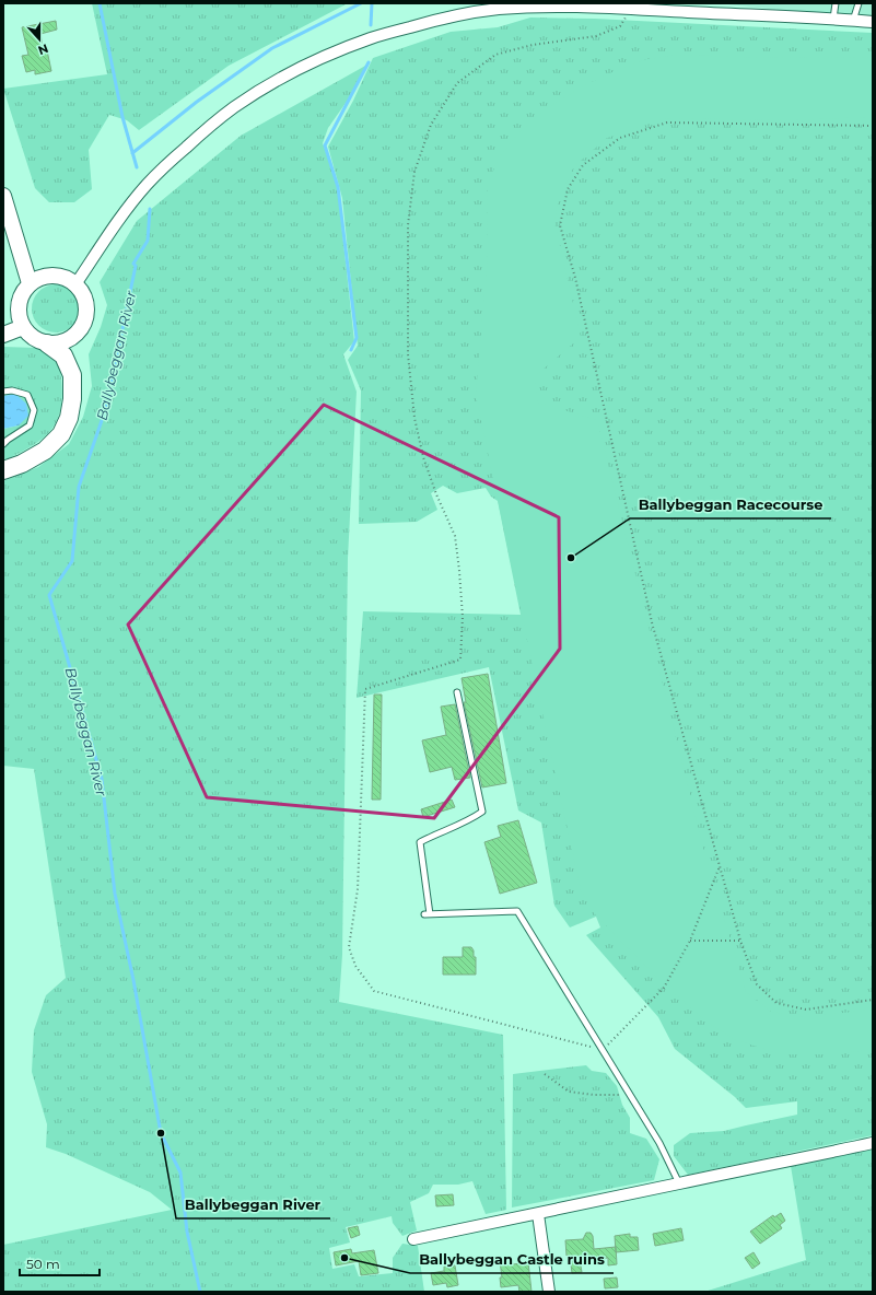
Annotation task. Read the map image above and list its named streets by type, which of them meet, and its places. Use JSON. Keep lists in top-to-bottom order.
{
  "water": ["Ballybeggan River"],
  "places": ["Ballybeggan Racecourse", "Ballybeggan River", "Ballybeggan Castle ruins"],
  "scale_bar": "50 m",
  "north": "bottom"
}
